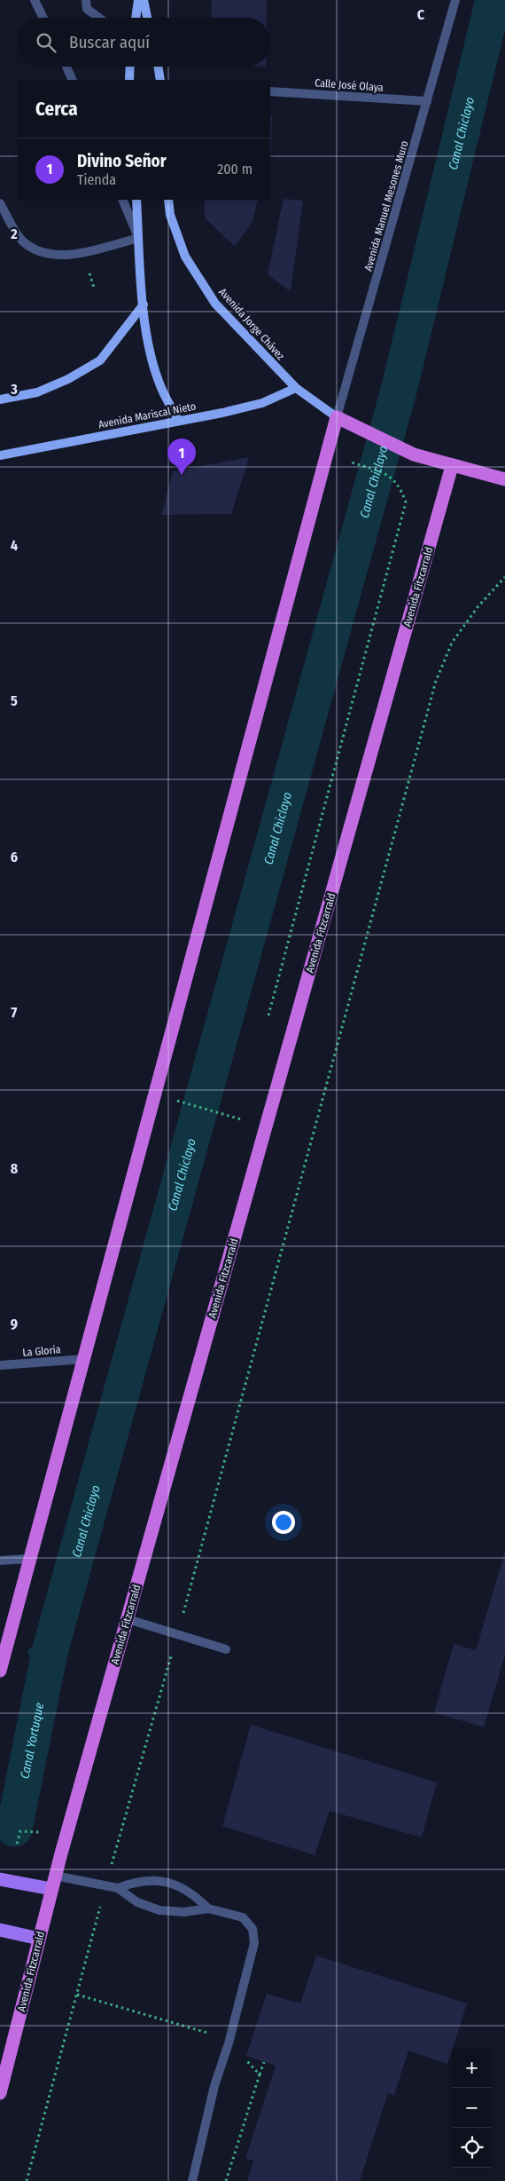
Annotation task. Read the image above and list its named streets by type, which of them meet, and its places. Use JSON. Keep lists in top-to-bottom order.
{
  "streets": {
    "highway": ["Avenida Fitzcarrald"],
    "main road": ["Avenida Jorge Chávez", "Avenida Mariscal Nieto"],
    "street": ["Calle José Olaya", "Avenida Manuel Mesones Muro", "La Gloria"]
  },
  "crossings": [
    ["Calle José Olaya", "Avenida Manuel Mesones Muro"],
    ["Avenida Manuel Mesones Muro", "Avenida Jorge Chávez"],
    ["Avenida Jorge Chávez", "Avenida Mariscal Nieto"]
  ],
  "water": ["Canal Chiclayo", "Canal Yortuque"],
  "page": {
    "search": "Buscar aquí",
    "heading": "Cerca",
    "list": [
      {
        "mark": "1",
        "name": "Divino Señor",
        "note": "Tienda",
        "value": "200 m"
      }
    ],
    "pins": "1",
    "map_buttons": ["+", "−"]
  },
  "grid": {
    "columns": ["C"],
    "rows": [
      "2",
      "3",
      "4",
      "5",
      "6",
      "7",
      "8",
      "9"
    ]
  }
}
